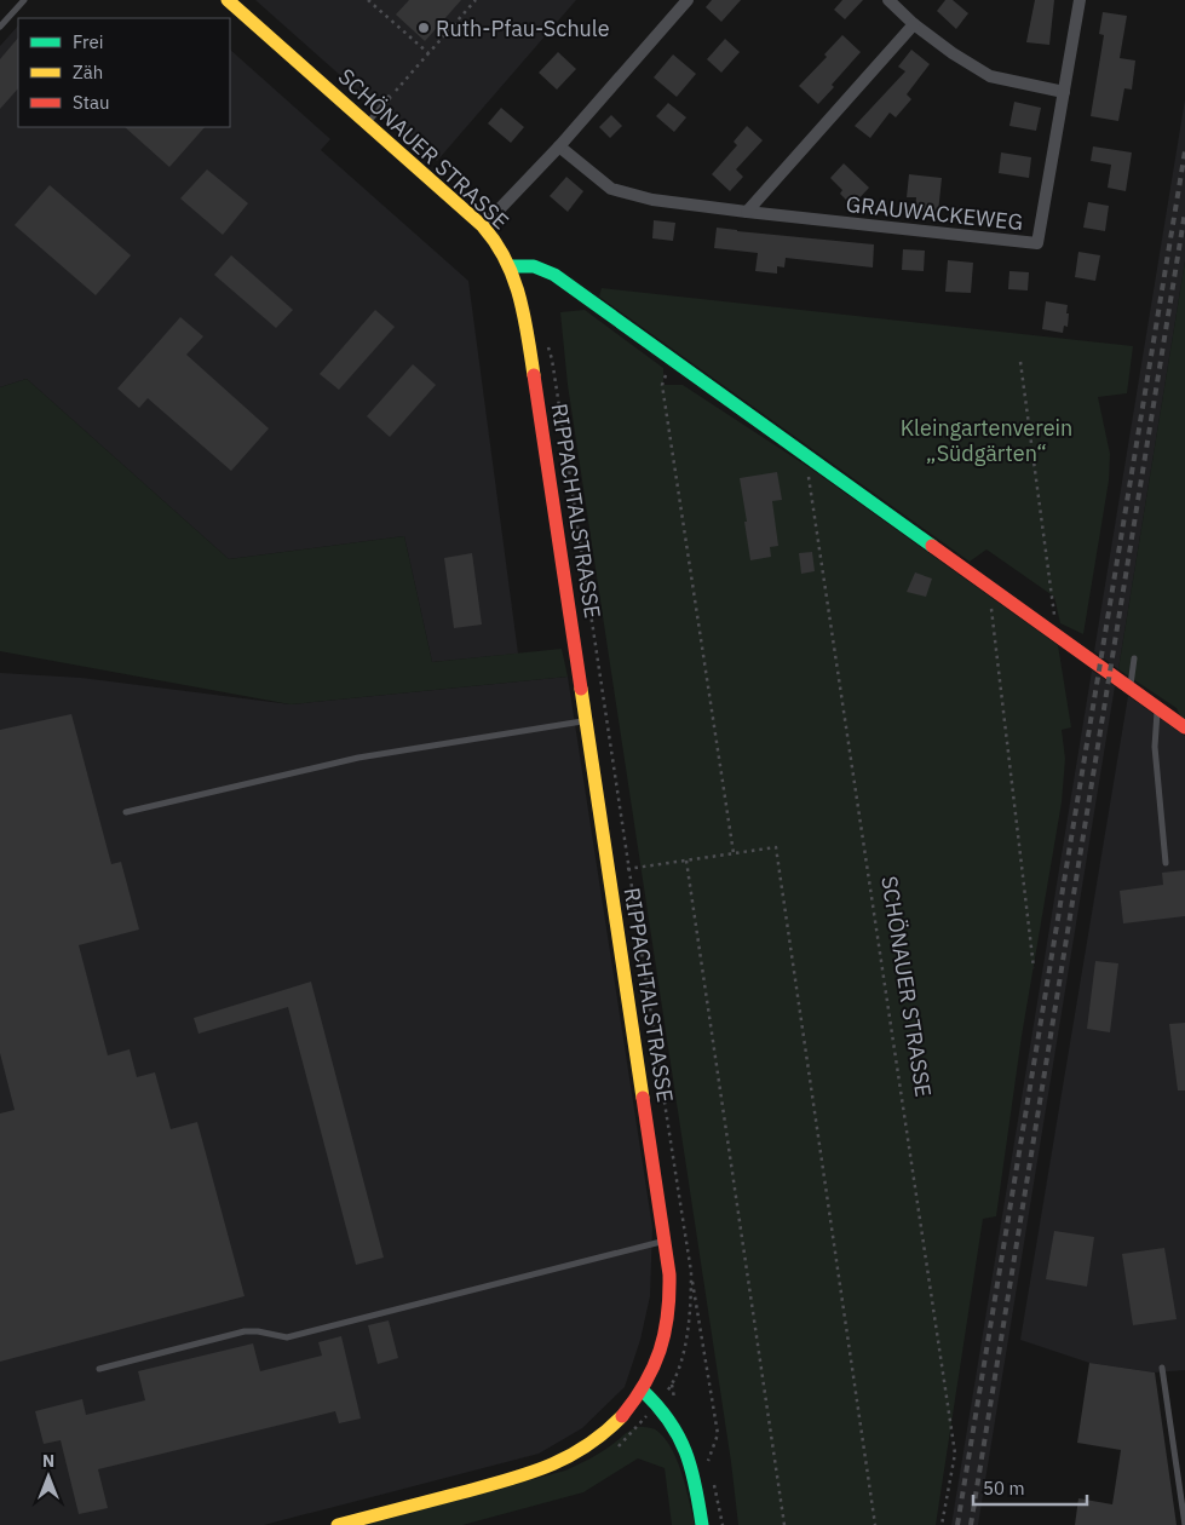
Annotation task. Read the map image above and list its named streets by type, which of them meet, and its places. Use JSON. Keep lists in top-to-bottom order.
{
  "streets": {
    "main road": ["SCHÖNAUER STRASSE", "RIPPACHTALSTRASSE"],
    "street": ["GRAUWACKEWEG"]
  },
  "crossings": [
    ["SCHÖNAUER STRASSE", "RIPPACHTALSTRASSE"]
  ],
  "parks": ["Kleingartenverein „Südgärten“"],
  "places": ["Ruth-Pfau-Schule"],
  "legend": ["Frei", "Zäh", "Stau"],
  "scale_bar": "50 m",
  "north": "top"
}
